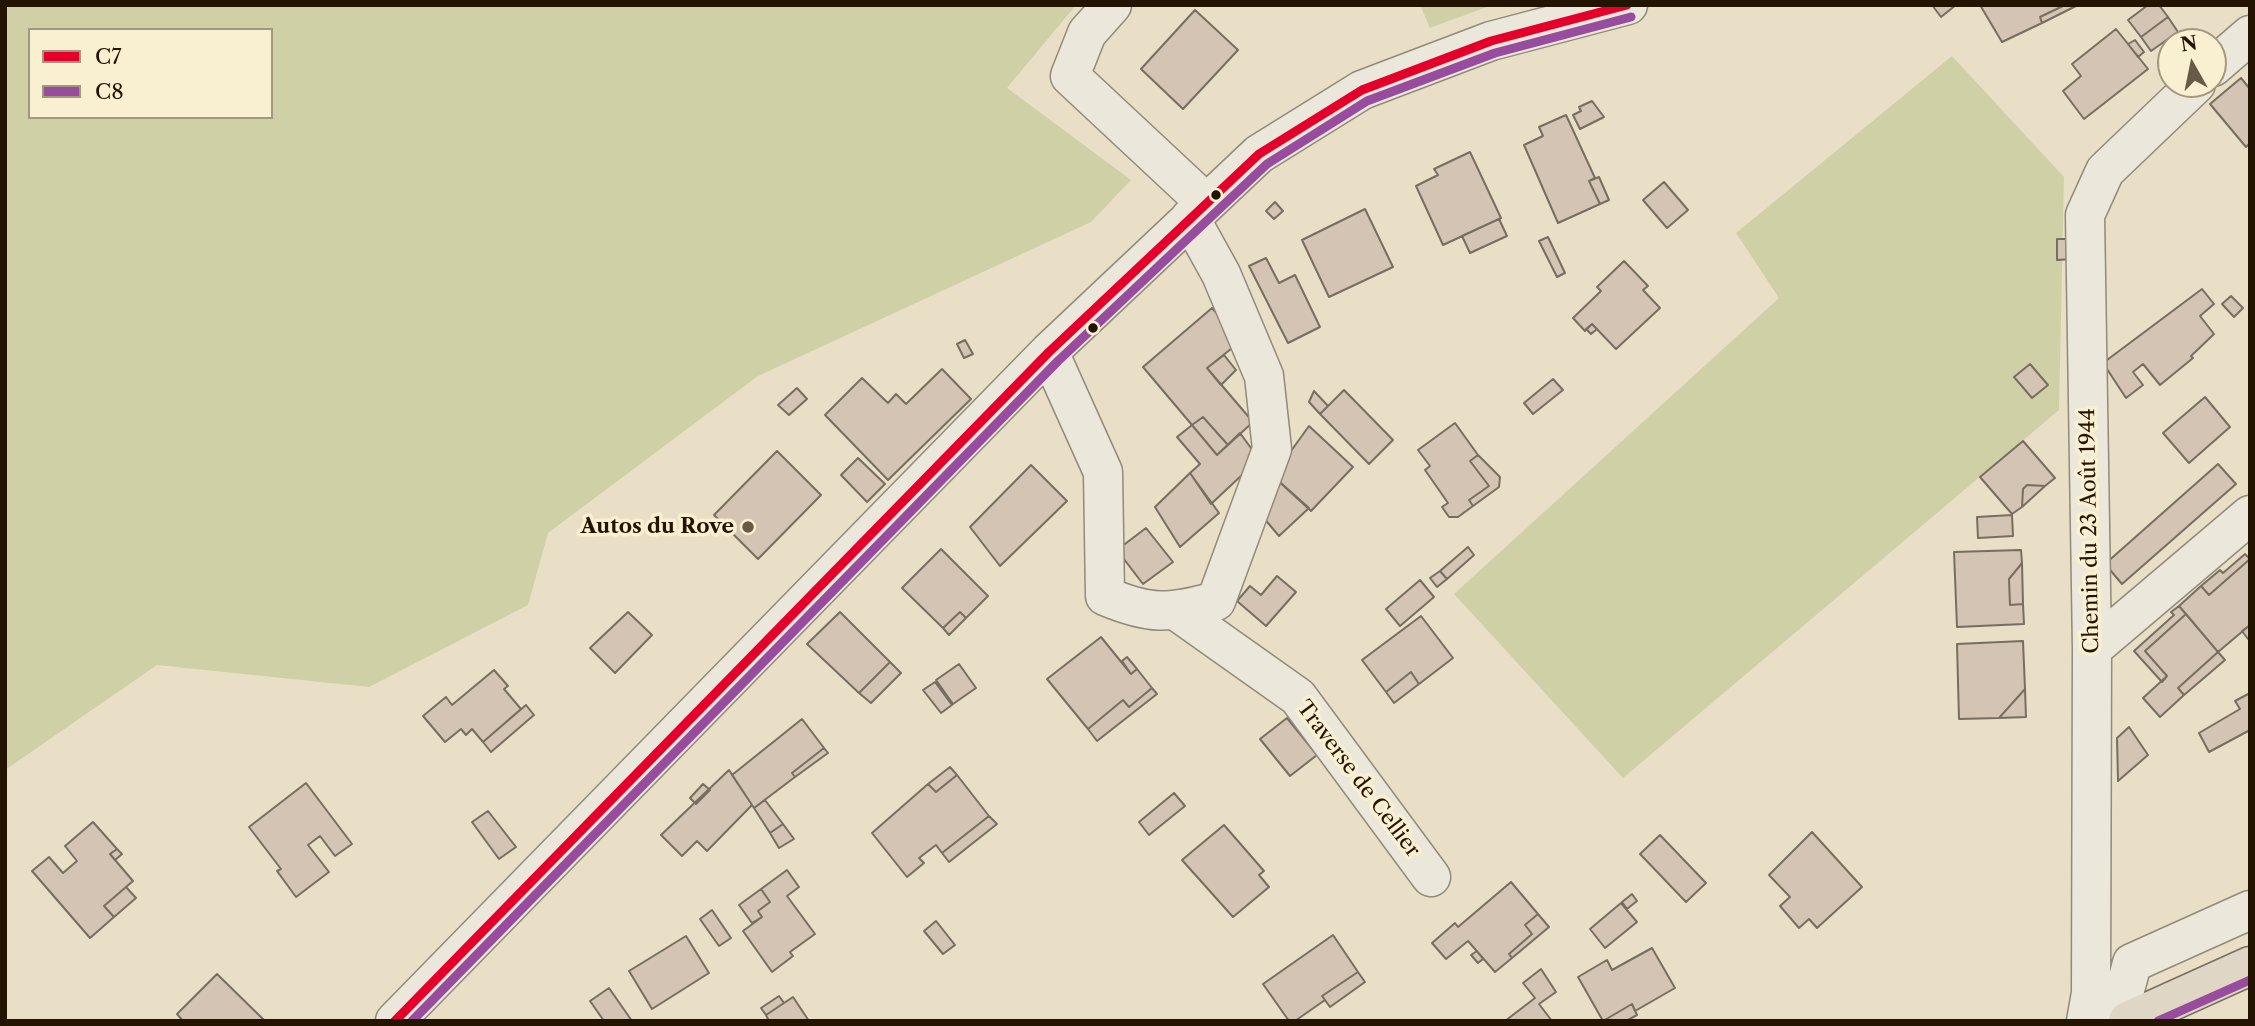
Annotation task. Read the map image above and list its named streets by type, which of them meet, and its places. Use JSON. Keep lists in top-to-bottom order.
{
  "streets": {
    "street": ["Chemin du 23 Août 1944", "Traverse de Cellier"]
  },
  "places": ["Autos du Rove"],
  "lines": ["transit line C7", "transit line C8"],
  "legend": ["C7", "C8"],
  "north": "top"
}
